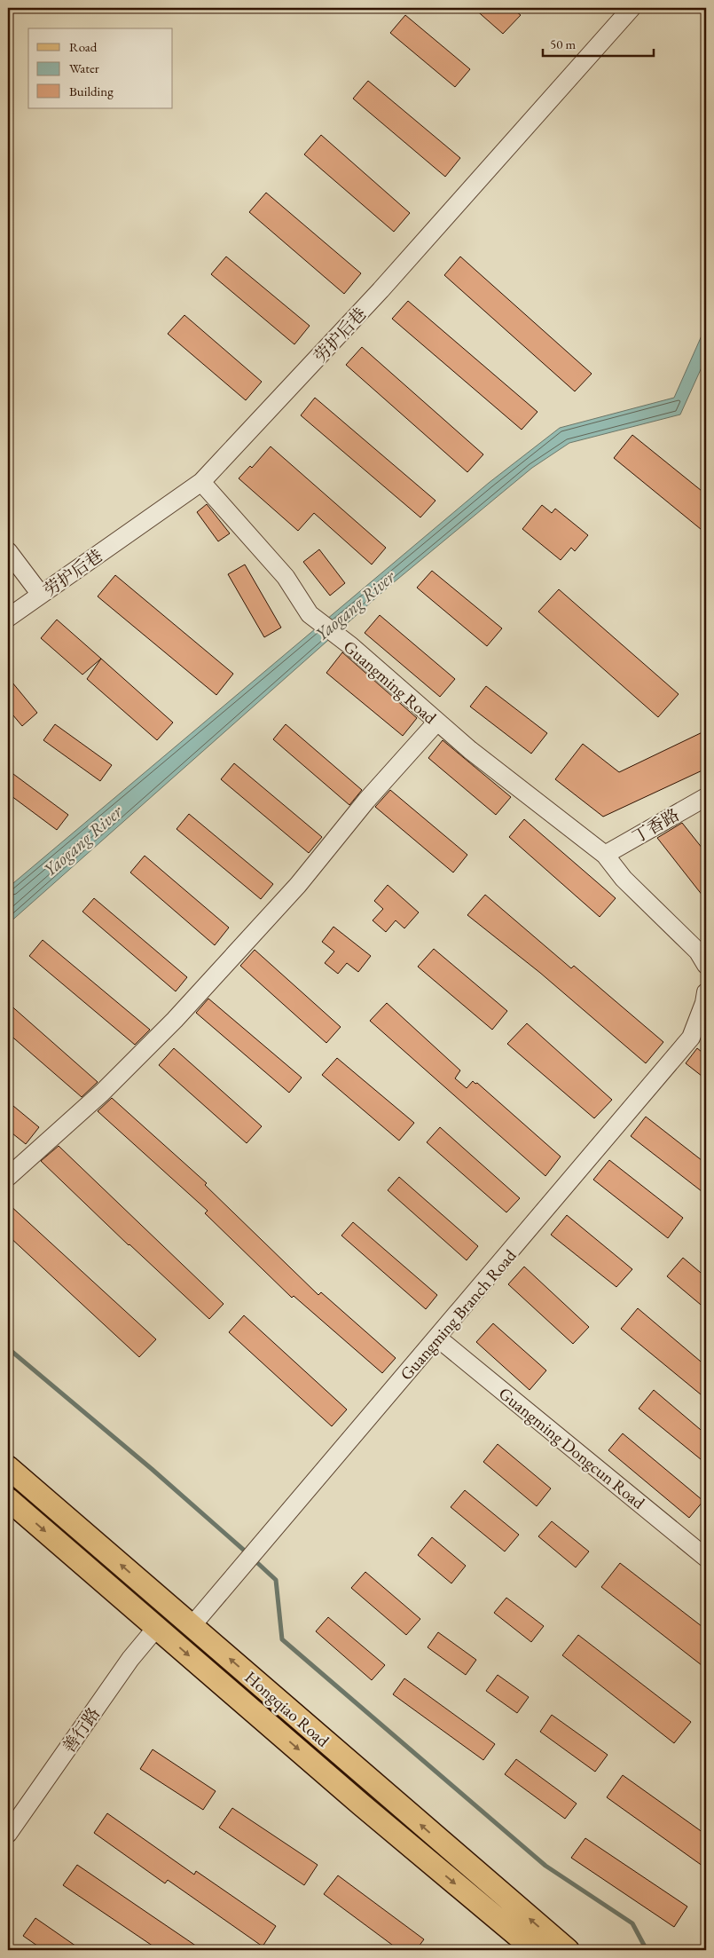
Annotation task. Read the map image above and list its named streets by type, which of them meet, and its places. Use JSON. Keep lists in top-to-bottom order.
{
  "streets": {
    "main road": ["Hongqiao Road"],
    "street": [
      "劳护后巷",
      "Guangming Road",
      "丁香路",
      "Guangming Branch Road",
      "Guangming Dongcun Road",
      "善行路"
    ]
  },
  "crossings": [
    ["劳护后巷", "Guangming Road"],
    ["Guangming Road", "丁香路"],
    ["Guangming Branch Road", "Guangming Dongcun Road"],
    ["Guangming Branch Road", "Hongqiao Road"],
    ["Hongqiao Road", "善行路"]
  ],
  "water": ["Yaogang River"],
  "legend": ["Road", "Water", "Building"],
  "scale_bar": "50 m"
}
